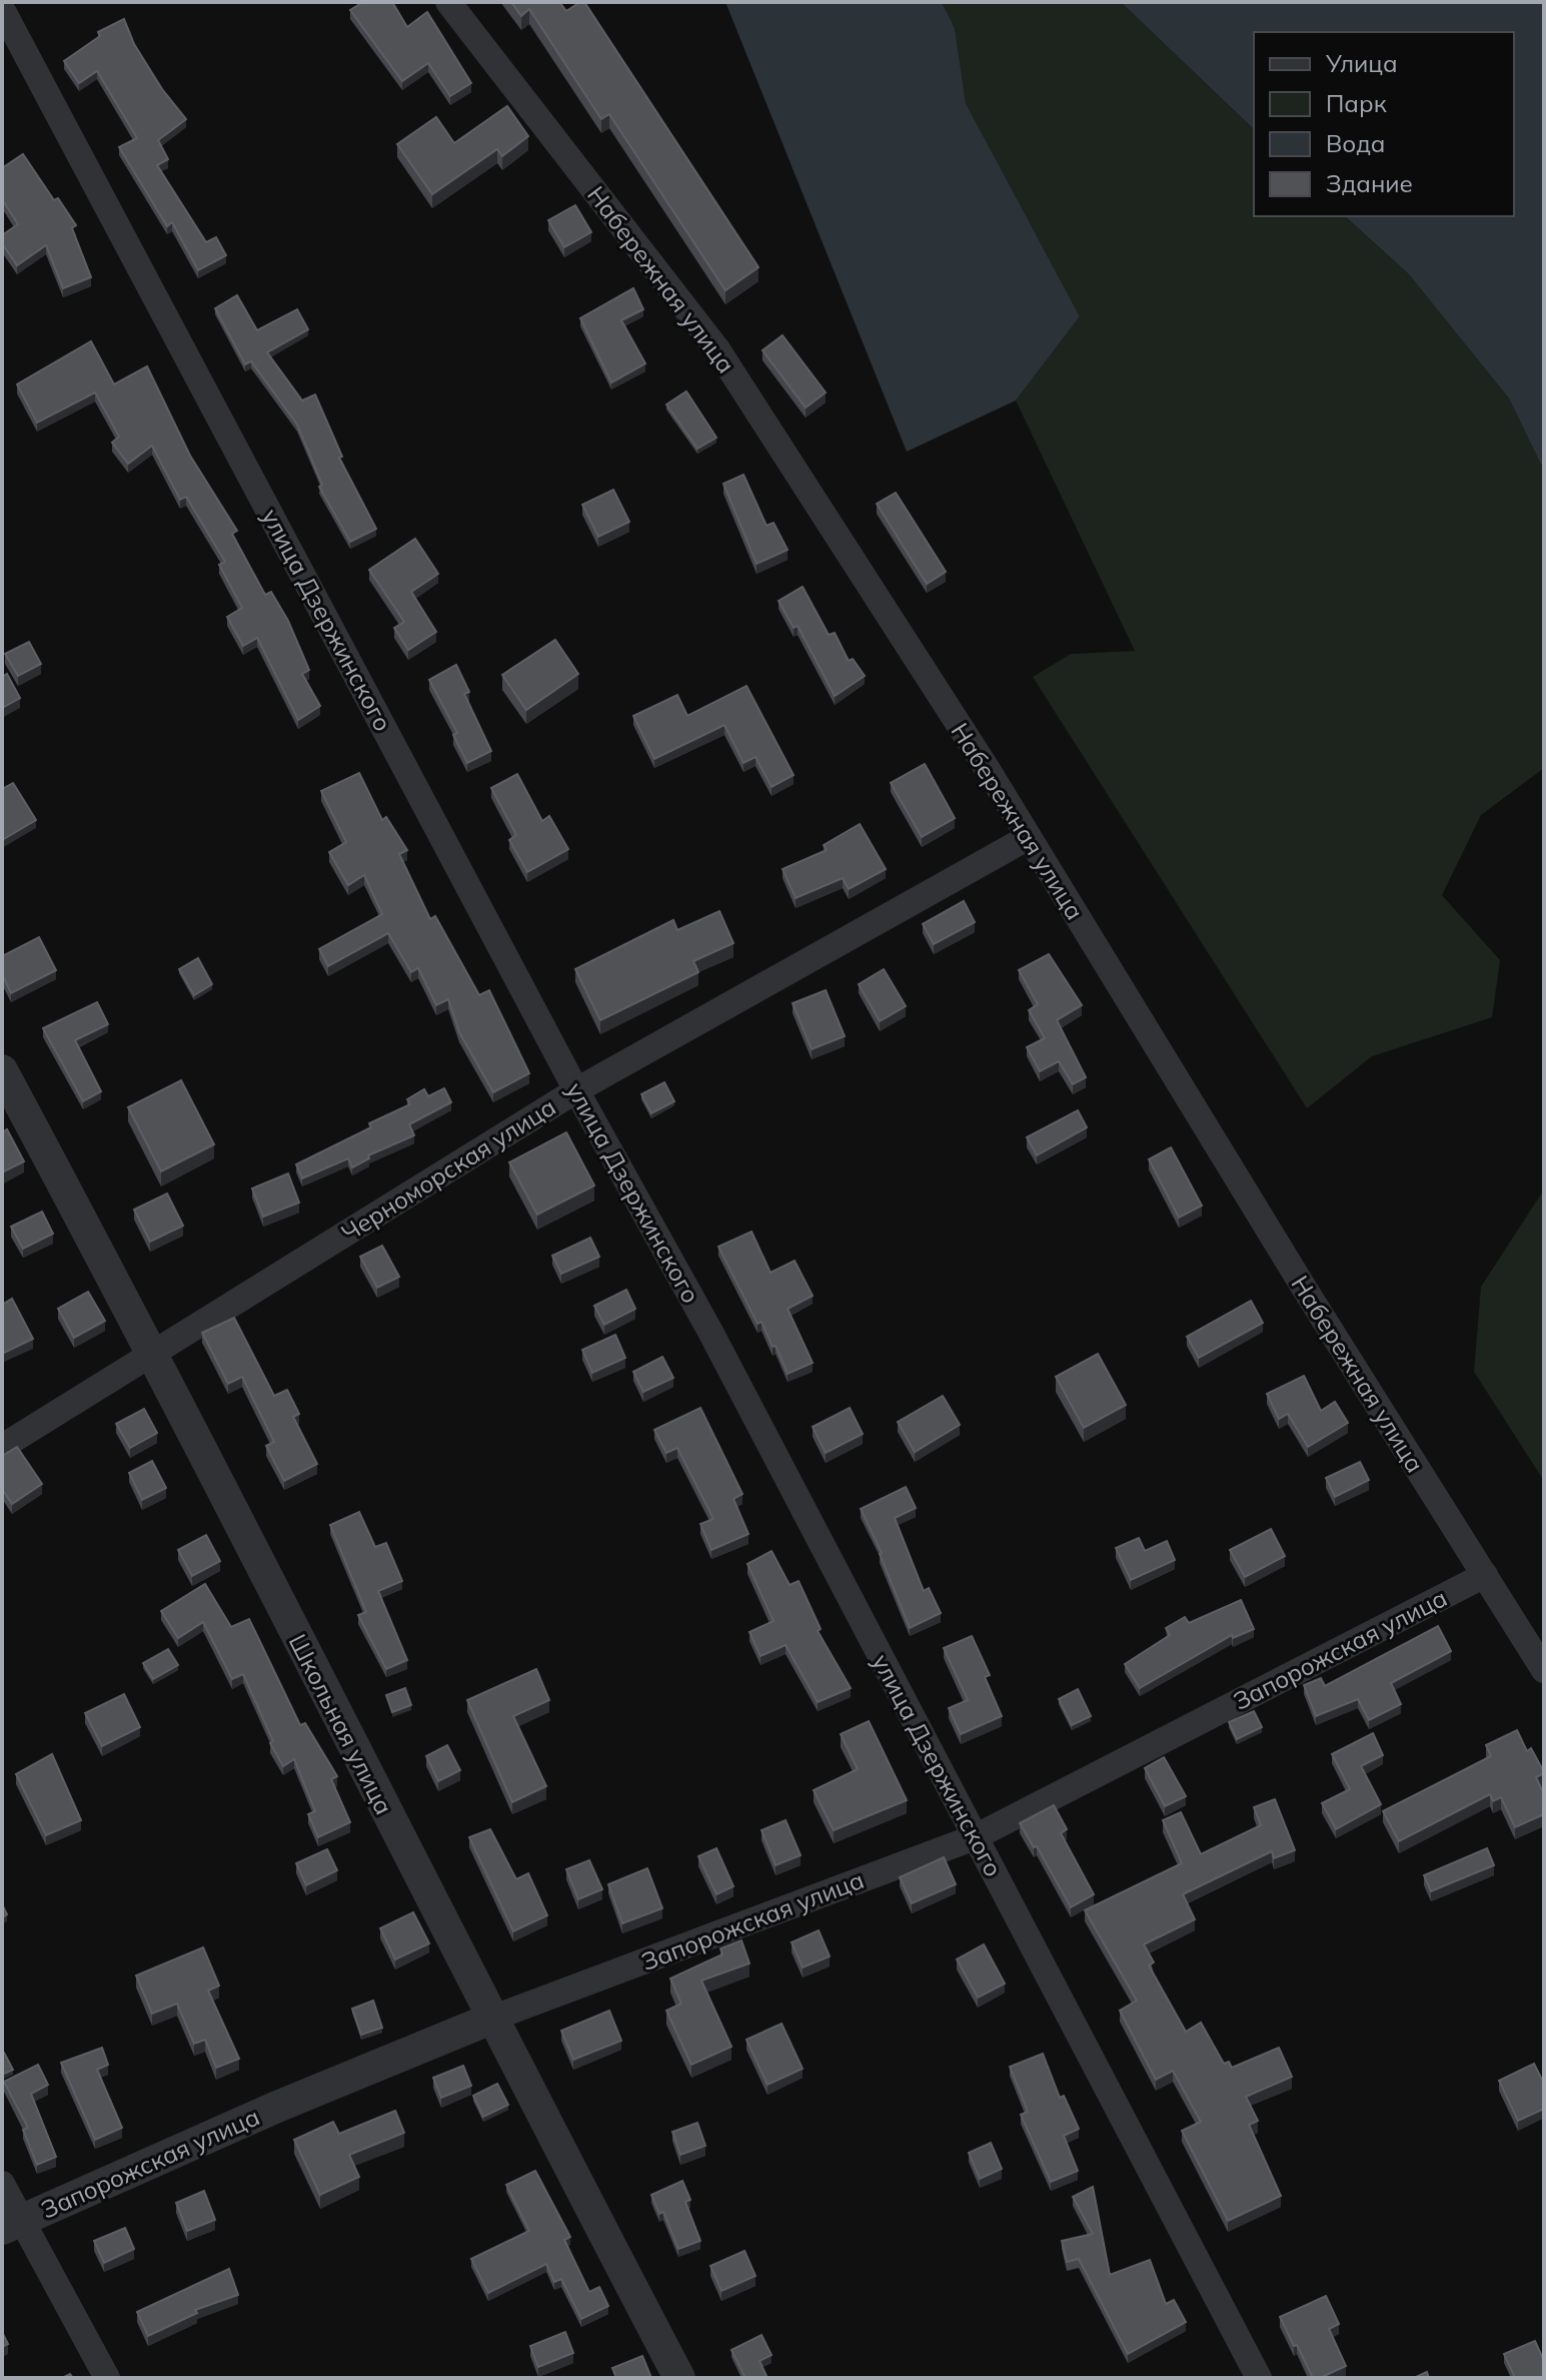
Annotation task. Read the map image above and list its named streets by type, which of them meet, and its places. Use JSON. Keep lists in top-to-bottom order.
{
  "streets": {
    "street": [
      "Набережная улица",
      "улица Дзержинского",
      "Черноморская улица",
      "Запорожская улица",
      "Школьная улица"
    ]
  },
  "crossings": [
    ["Набережная улица", "Черноморская улица"],
    ["Набережная улица", "Запорожская улица"],
    ["улица Дзержинского", "Черноморская улица"],
    ["улица Дзержинского", "Запорожская улица"],
    ["Черноморская улица", "Школьная улица"],
    ["Запорожская улица", "Школьная улица"]
  ],
  "legend": [
    "Улица",
    "Парк",
    "Вода",
    "Здание"
  ]
}
